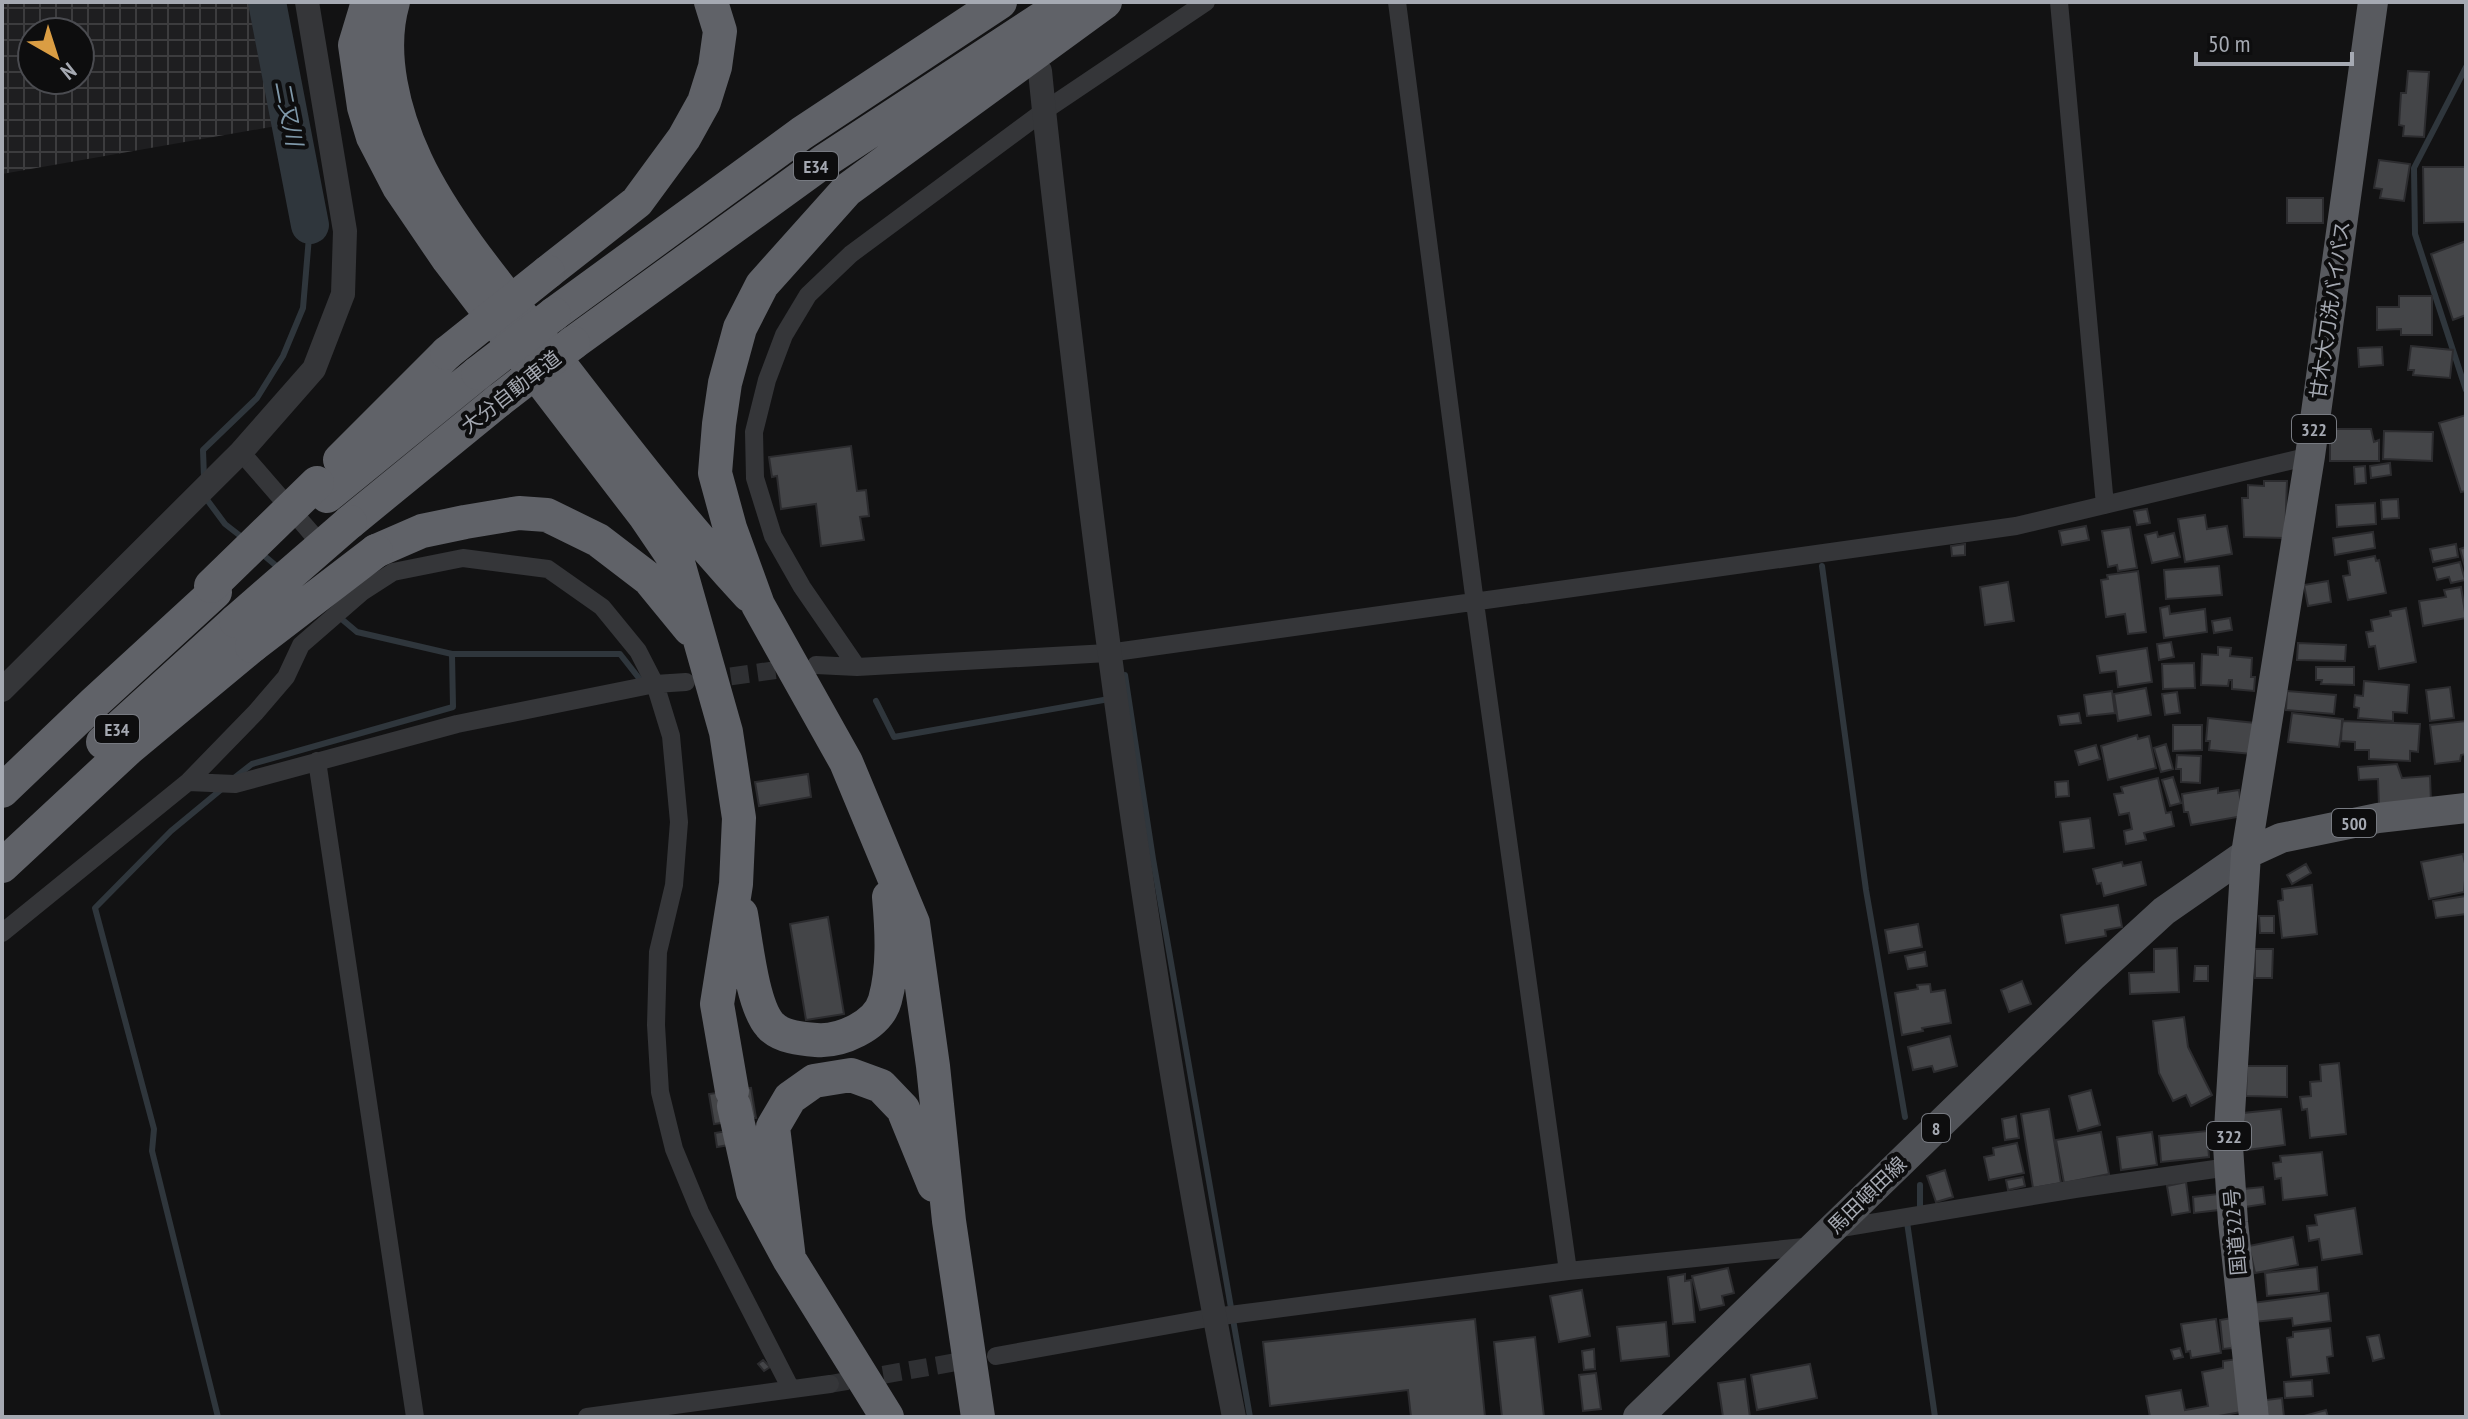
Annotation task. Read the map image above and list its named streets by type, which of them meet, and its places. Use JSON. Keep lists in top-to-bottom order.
{
  "streets": {
    "highway": [
      "E34",
      "甘木大刀洗バイパス",
      "大分自動車道",
      "322",
      "500",
      "国道322号"
    ],
    "main road": ["8", "馬田頓田線"]
  },
  "crossings": [
    ["甘木大刀洗バイパス", "500"],
    ["甘木大刀洗バイパス", "馬田頓田線"],
    ["甘木大刀洗バイパス", "国道322号"],
    ["500", "馬田頓田線"],
    ["500", "国道322号"],
    ["馬田頓田線", "国道322号"]
  ],
  "water": ["二又川"],
  "scale_bar": "50 m",
  "north": "bottom right"
}
